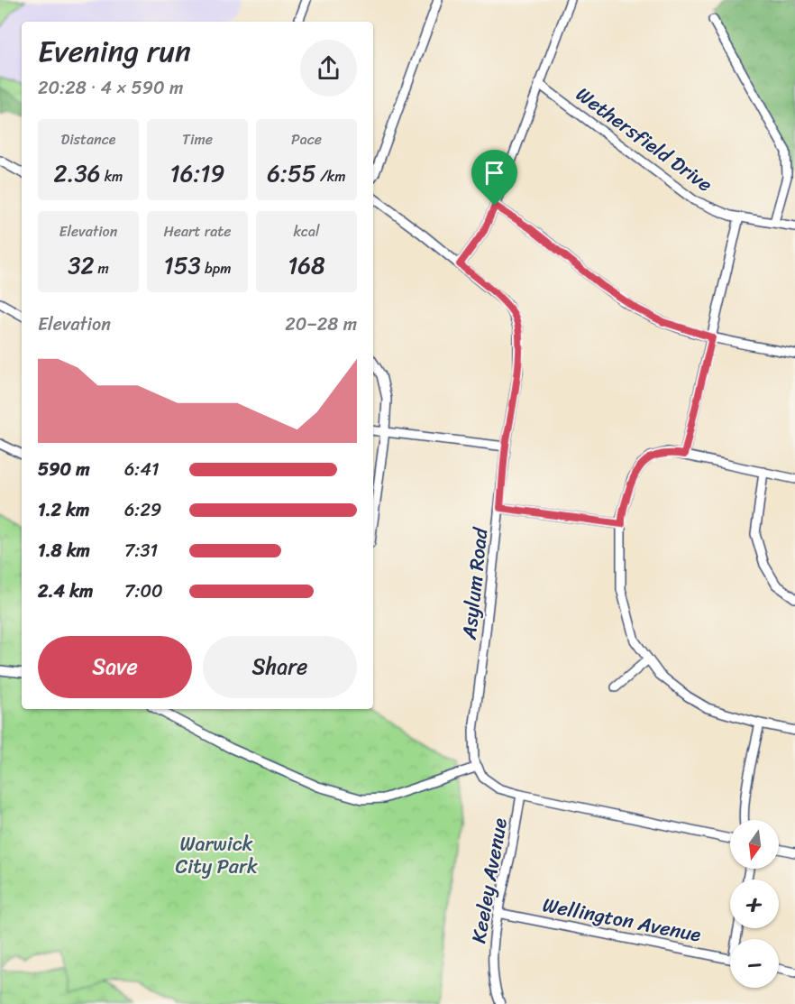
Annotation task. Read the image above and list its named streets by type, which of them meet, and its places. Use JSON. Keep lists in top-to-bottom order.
{
  "streets": {
    "street": [
      "Wethersfield Drive",
      "Asylum Road",
      "Keeley Avenue",
      "Wellington Avenue"
    ]
  },
  "crossings": [
    ["Keeley Avenue", "Wellington Avenue"]
  ],
  "parks": ["Warwick City Park"],
  "north": "bottom",
  "page": {
    "heading": ["Evening run", "20:28 · 4 × 590 m"],
    "stats": [
      ["Distance", "2.36 km"],
      ["Time", "16:19"],
      ["Pace", "6:55 /km"],
      ["Elevation", "32 m"],
      ["Heart rate", "153 bpm"],
      ["kcal", "168"]
    ],
    "chart": ["Elevation", "20–28 m"],
    "list": [
      {
        "name": "590 m",
        "note": "6:41"
      },
      {
        "name": "1.2 km",
        "note": "6:29"
      },
      {
        "name": "1.8 km",
        "note": "7:31"
      },
      {
        "name": "2.4 km",
        "note": "7:00"
      }
    ],
    "buttons": ["Save", "Share"],
    "map_buttons": ["+", "−"]
  }
}
